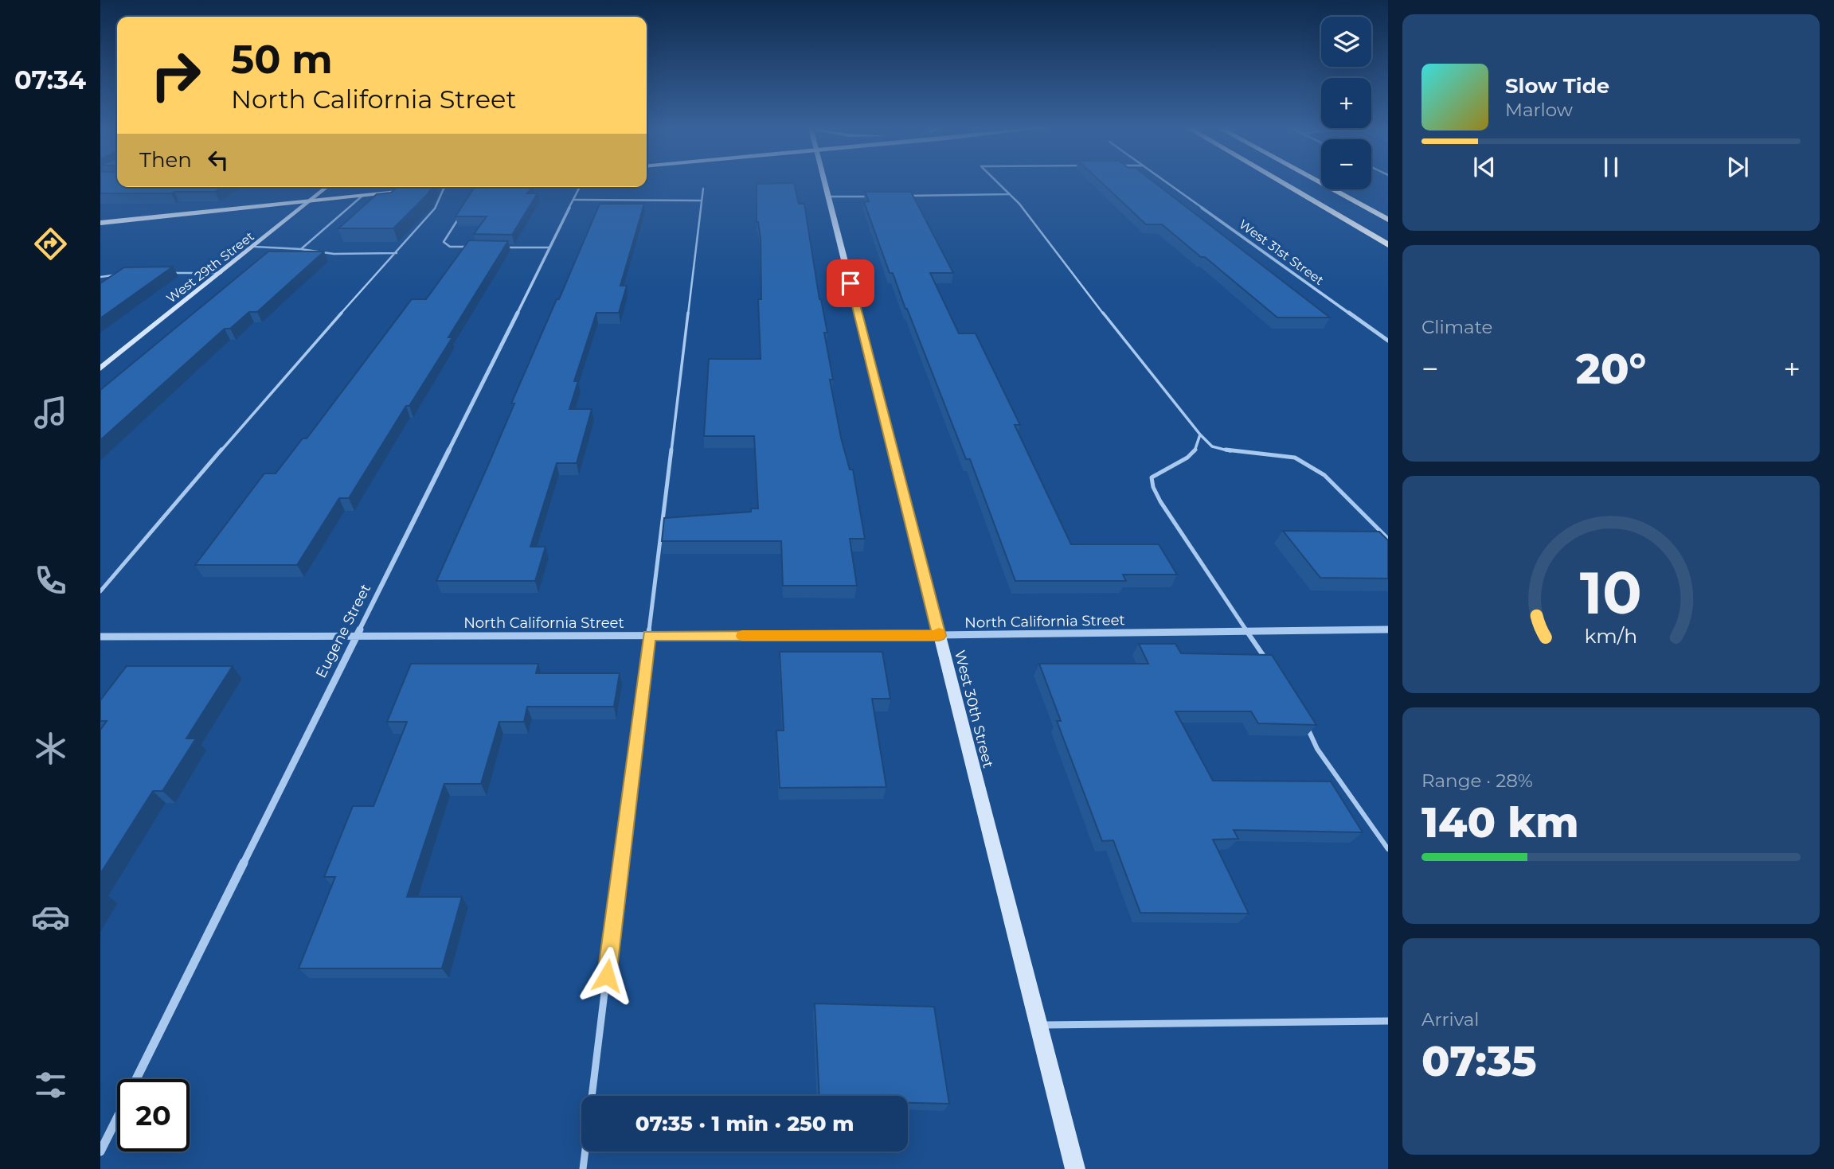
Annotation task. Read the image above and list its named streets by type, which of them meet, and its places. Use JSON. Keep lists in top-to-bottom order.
{
  "streets": {
    "main road": ["West 29th Street", "West 30th Street"],
    "street": ["West 31st Street", "North California Street", "Eugene Street"]
  },
  "crossings": [
    ["North California Street", "Eugene Street"],
    ["North California Street", "West 30th Street"]
  ],
  "page": {
    "tabs": "07:34",
    "map_buttons": ["+", "−"],
    "turn": ["50 m", "North California Street"],
    "song": ["Slow Tide", "Marlow"],
    "then": "Then",
    "tile": [
      "Climate",
      ["Range · 28%", "140 km"],
      ["Arrival", "07:35"]
    ],
    "heat": ["−", "20°", "+"],
    "limit": "20",
    "trip": "07:35 · 1 min · 250 m",
    "gauge": ["10", "km/h"]
  }
}
